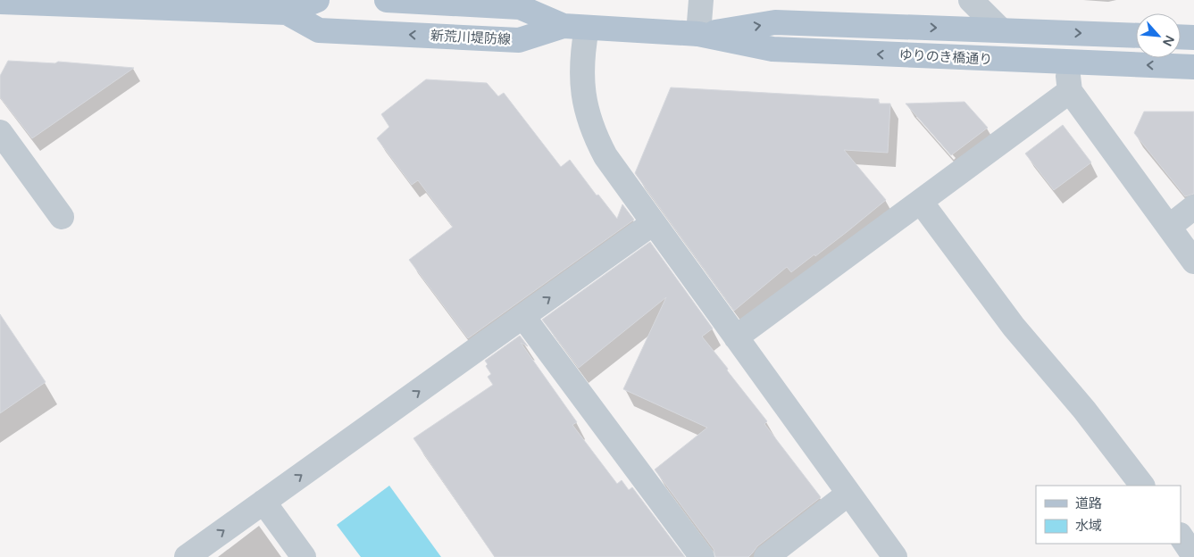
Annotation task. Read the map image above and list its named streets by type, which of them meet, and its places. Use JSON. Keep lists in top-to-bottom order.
{
  "streets": {
    "main road": ["新荒川堤防線", "ゆりのき橋通り"]
  },
  "crossings": [
    ["新荒川堤防線", "ゆりのき橋通り"]
  ],
  "legend": ["道路", "水域"],
  "north": "bottom right"
}
